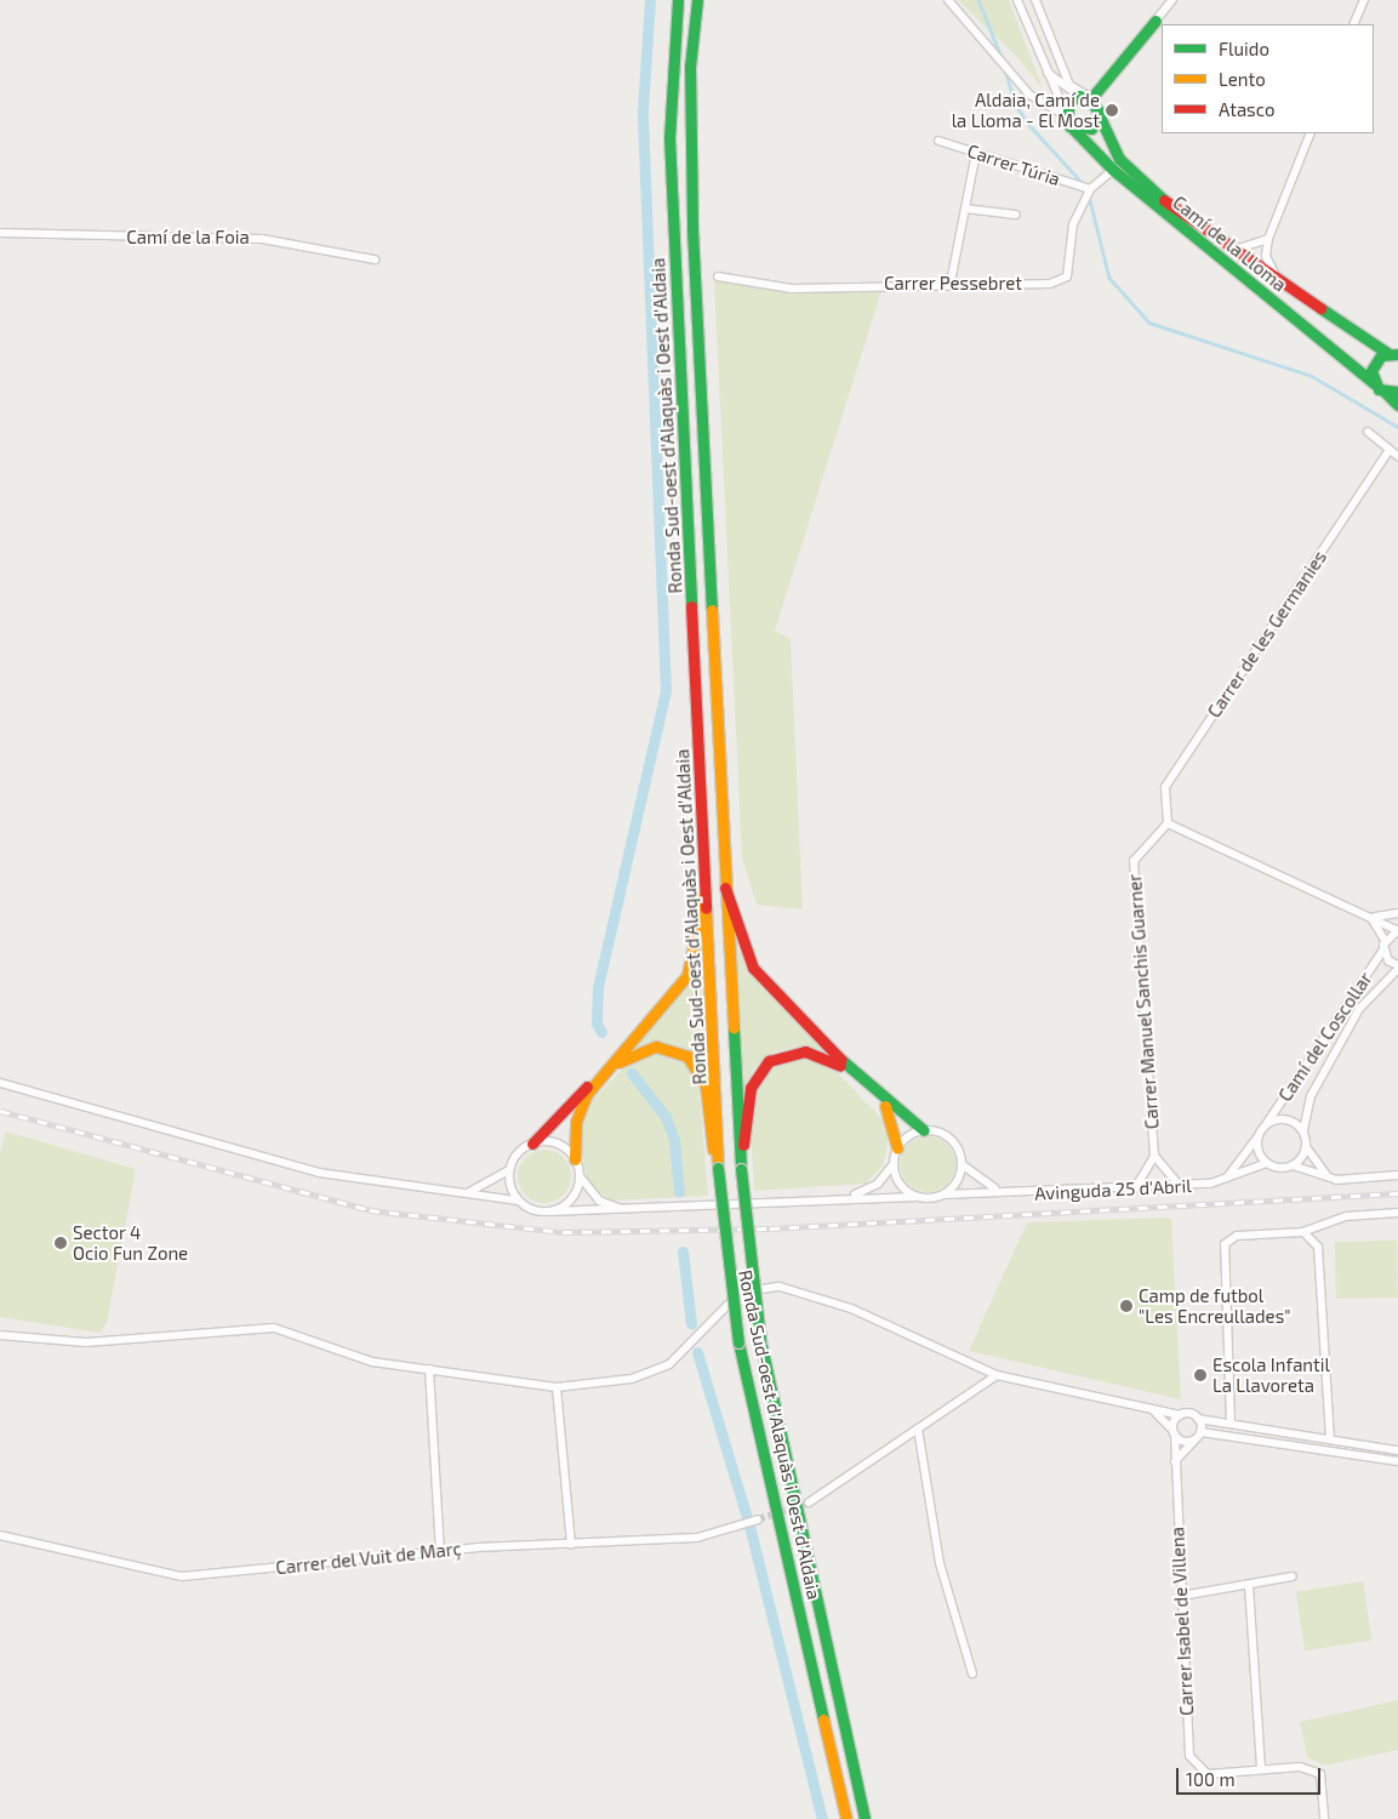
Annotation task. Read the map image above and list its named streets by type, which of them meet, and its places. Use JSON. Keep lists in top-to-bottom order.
{
  "streets": {
    "main road": ["Camí de la Lloma", "Ronda Sud-oest d'Alaquàs i Oest d'Aldaia"],
    "street": [
      "Carrer Túria",
      "Camí de la Foia",
      "Carrer Pessebret",
      "Carrer de les Germanies",
      "Carrer Manuel Sanchis Guarner",
      "Camí del Coscollar",
      "Avinguda 25 d'Abril",
      "Carrer del Vuit de Març",
      "Carrer Isabel de Villena"
    ]
  },
  "crossings": [
    ["Carrer Túria", "Carrer Pessebret"],
    ["Camí de la Lloma", "Carrer Pessebret"],
    ["Carrer de les Germanies", "Carrer Manuel Sanchis Guarner"],
    ["Carrer Manuel Sanchis Guarner", "Avinguda 25 d'Abril"],
    ["Camí del Coscollar", "Avinguda 25 d'Abril"]
  ],
  "places": [
    "Aldaia, Camí de la Lloma - El Most",
    "Sector 4 Ocio Fun Zone",
    "Camp de futbol \"Les Encreullades\"",
    "Escola Infantil La Llavoreta"
  ],
  "legend": ["Fluido", "Lento", "Atasco"],
  "scale_bar": "100 m"
}
